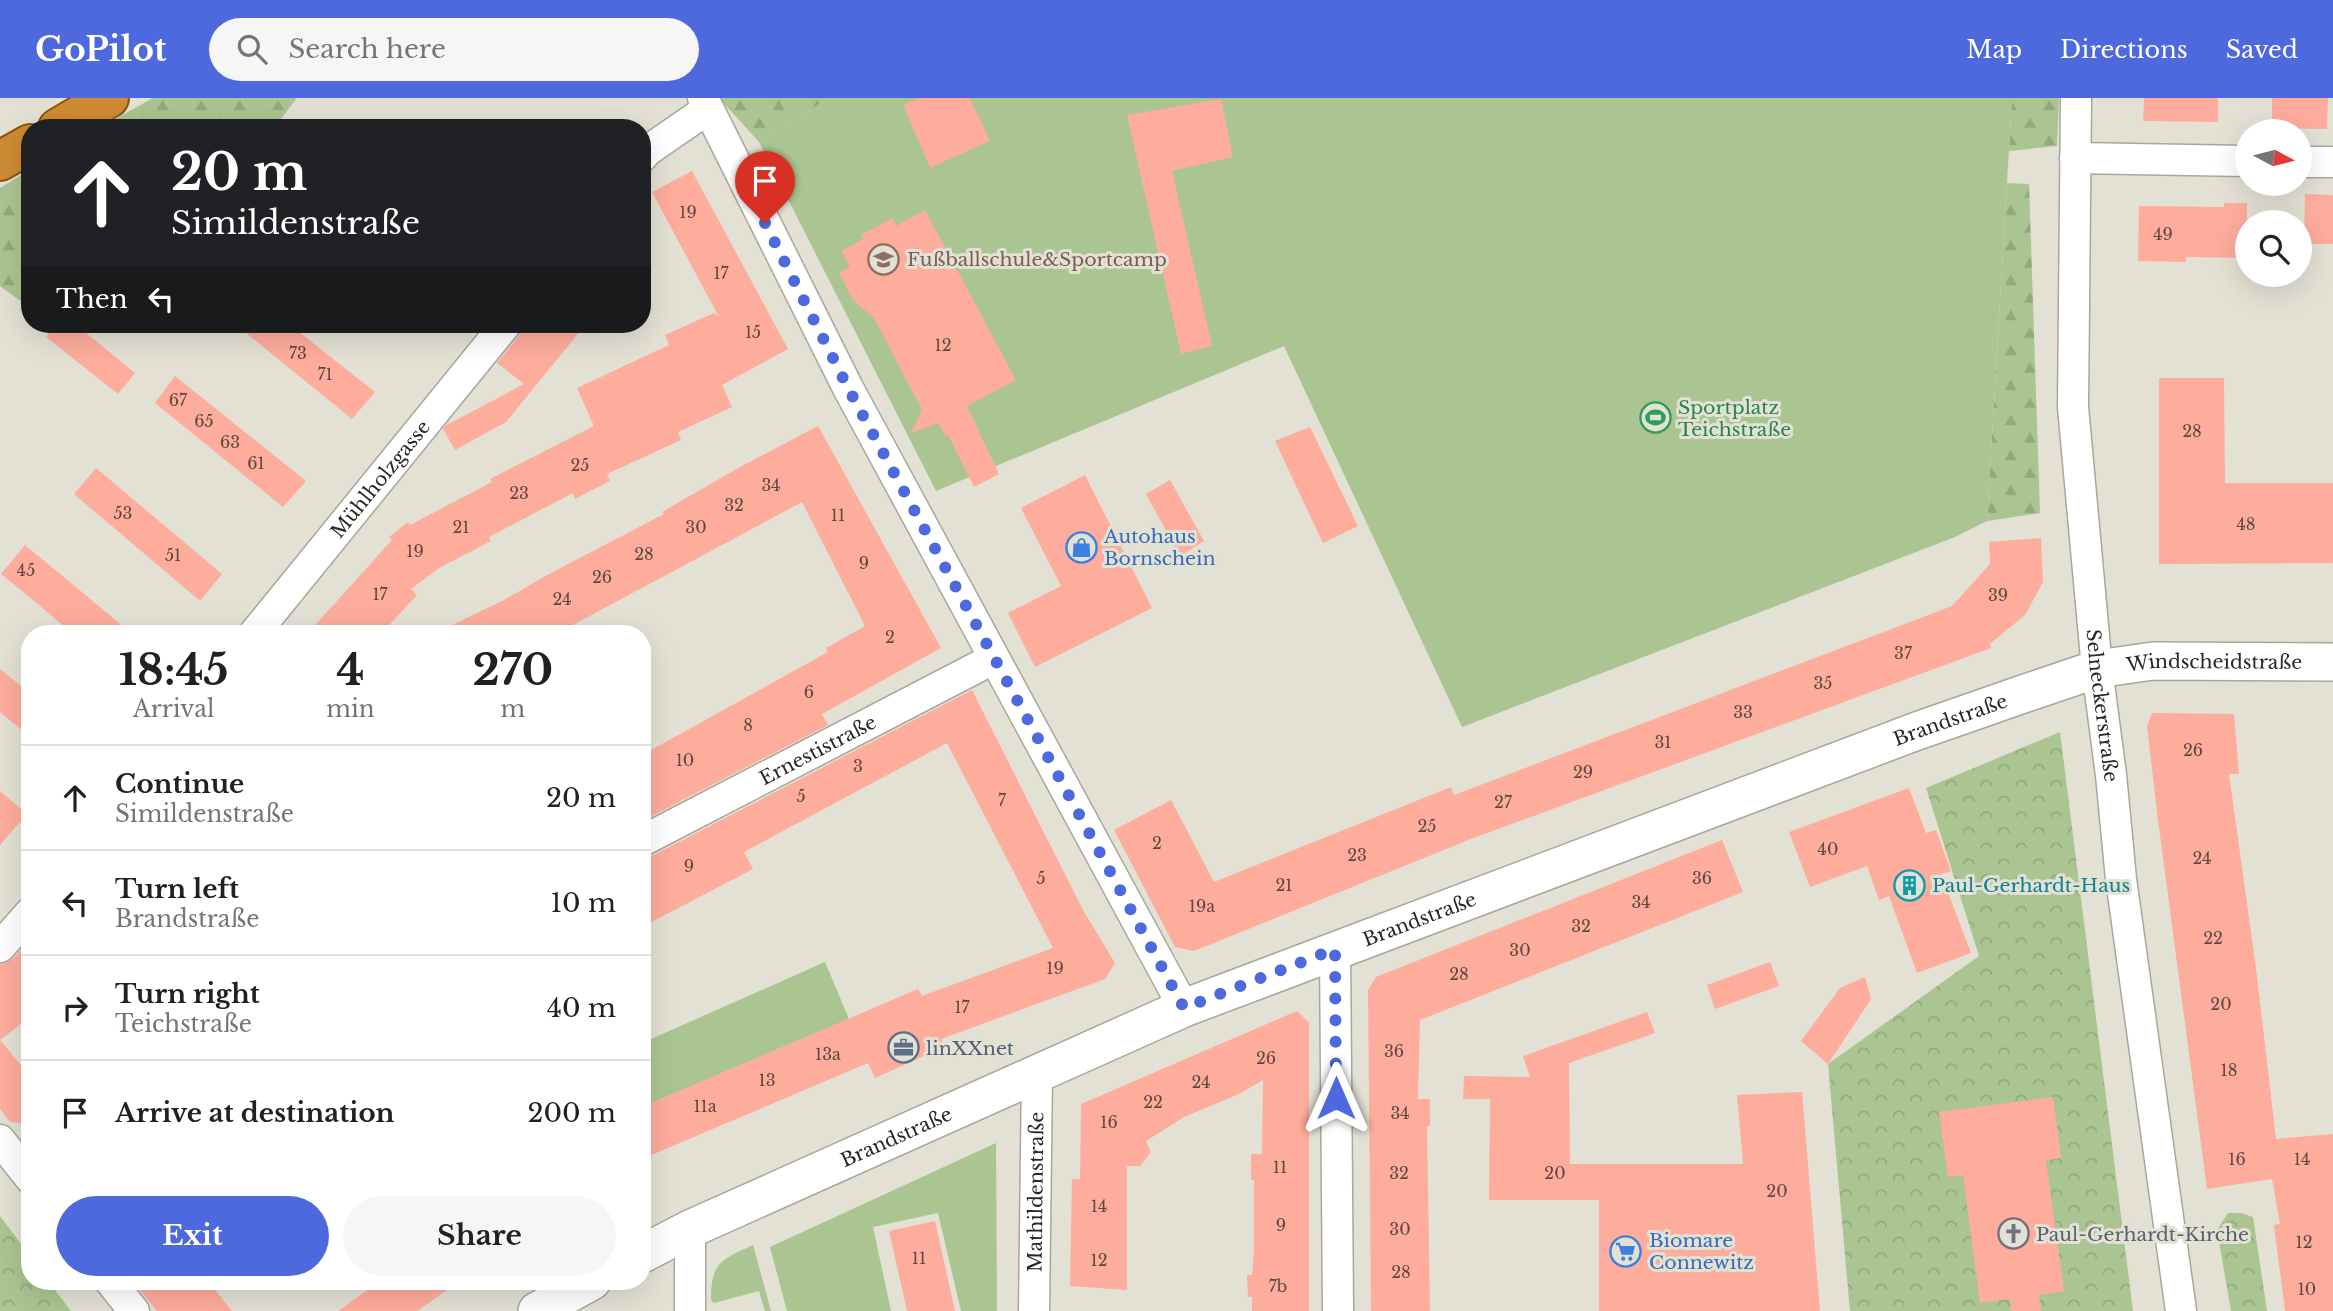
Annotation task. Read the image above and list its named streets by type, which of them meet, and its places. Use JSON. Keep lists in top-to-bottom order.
{
  "streets": {
    "street": [
      "Mühlholzgasse",
      "Windscheidstraße",
      "Selneckerstraße",
      "Brandstraße",
      "Ernestistraße",
      "Mathildenstraße"
    ]
  },
  "crossings": [
    ["Windscheidstraße", "Selneckerstraße"],
    ["Windscheidstraße", "Brandstraße"],
    ["Selneckerstraße", "Brandstraße"],
    ["Brandstraße", "Mathildenstraße"]
  ],
  "places": {
    "school or university": ["Fußballschule&Sportcamp"],
    "sports": ["Sportplatz Teichstraße"],
    "shop": ["Autohaus Bornschein"],
    "building": ["Paul-Gerhardt-Haus"],
    "office": ["linXXnet"],
    "church": ["Paul-Gerhardt-Kirche"],
    "supermarket": ["Biomare Connewitz"]
  },
  "house_numbers": [
    "19",
    "49",
    "17",
    "15",
    "12",
    "73",
    "71",
    "67",
    "65",
    "28",
    "63",
    "61",
    "25",
    "34",
    "23",
    "32",
    "53",
    "11",
    "48",
    "21",
    "30",
    "19",
    "28",
    "51",
    "9",
    "45",
    "26",
    "17",
    "39",
    "24",
    "2",
    "37",
    "35",
    "6",
    "33",
    "8",
    "31",
    "26",
    "10",
    "3",
    "29",
    "5",
    "7",
    "27",
    "25",
    "2",
    "40",
    "23",
    "24",
    "9",
    "5",
    "36",
    "21",
    "34",
    "19a",
    "32",
    "22",
    "30",
    "19",
    "28",
    "20",
    "17",
    "36",
    "13a",
    "26",
    "18",
    "13",
    "24",
    "22",
    "11a",
    "34",
    "16",
    "16",
    "14",
    "11",
    "32",
    "20",
    "20",
    "14",
    "9",
    "30",
    "12",
    "11",
    "12",
    "28",
    "7b",
    "10"
  ],
  "north": "right",
  "page": {
    "header": "GoPilot",
    "search": "Search here",
    "nav": ["Map", "Directions", "Saved"],
    "turn": ["20 m", "Simildenstraße"],
    "then": "Then",
    "eta": [
      "18:45",
      "Arrival",
      "4",
      "min",
      "270",
      "m"
    ],
    "list": [
      {
        "name": "Continue",
        "note": "Simildenstraße",
        "value": "20 m"
      },
      {
        "name": "Turn left",
        "note": "Brandstraße",
        "value": "10 m"
      },
      {
        "name": "Turn right",
        "note": "Teichstraße",
        "value": "40 m"
      },
      {
        "name": "Arrive at destination",
        "value": "200 m"
      }
    ],
    "buttons": ["Exit", "Share"]
  }
}
